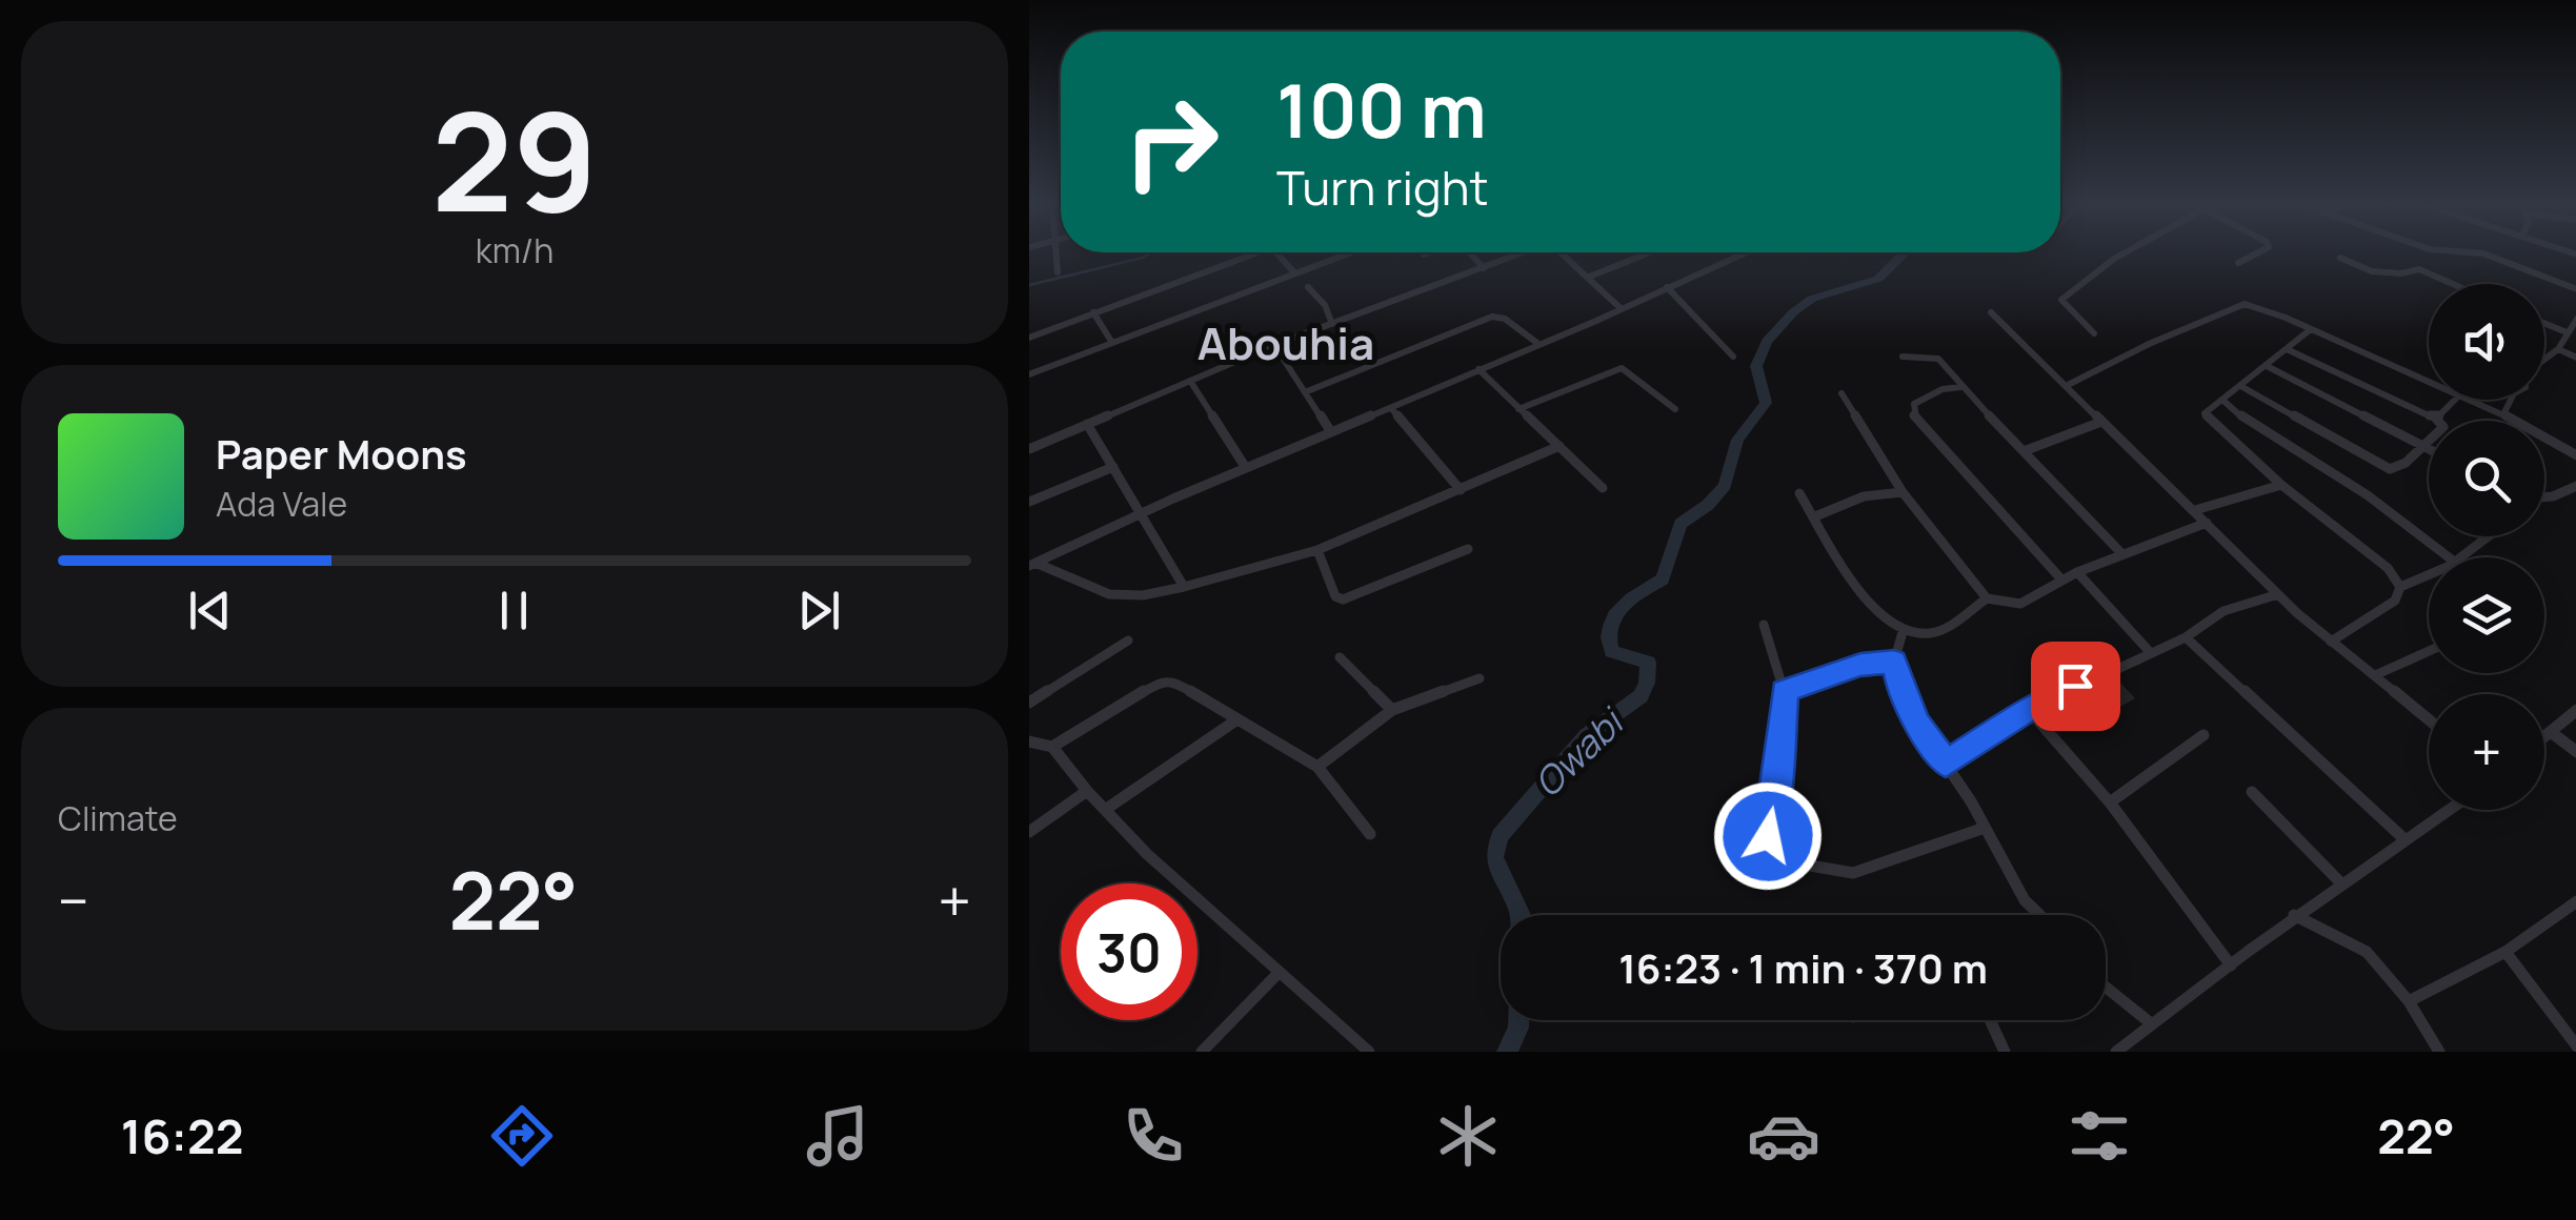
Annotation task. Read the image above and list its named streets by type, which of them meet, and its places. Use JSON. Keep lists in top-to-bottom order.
{
  "districts": ["Abouhia"],
  "water": ["Owabi"],
  "page": {
    "tile": [
      ["29", "km/h"],
      "Climate"
    ],
    "turn": ["100 m", "Turn right"],
    "map_buttons": "+",
    "song": ["Paper Moons", "Ada Vale"],
    "heat": ["−", "22°", "+"],
    "limit": "30",
    "trip": "16:23 · 1 min · 370 m",
    "tabs": ["16:22", "22°"]
  }
}
